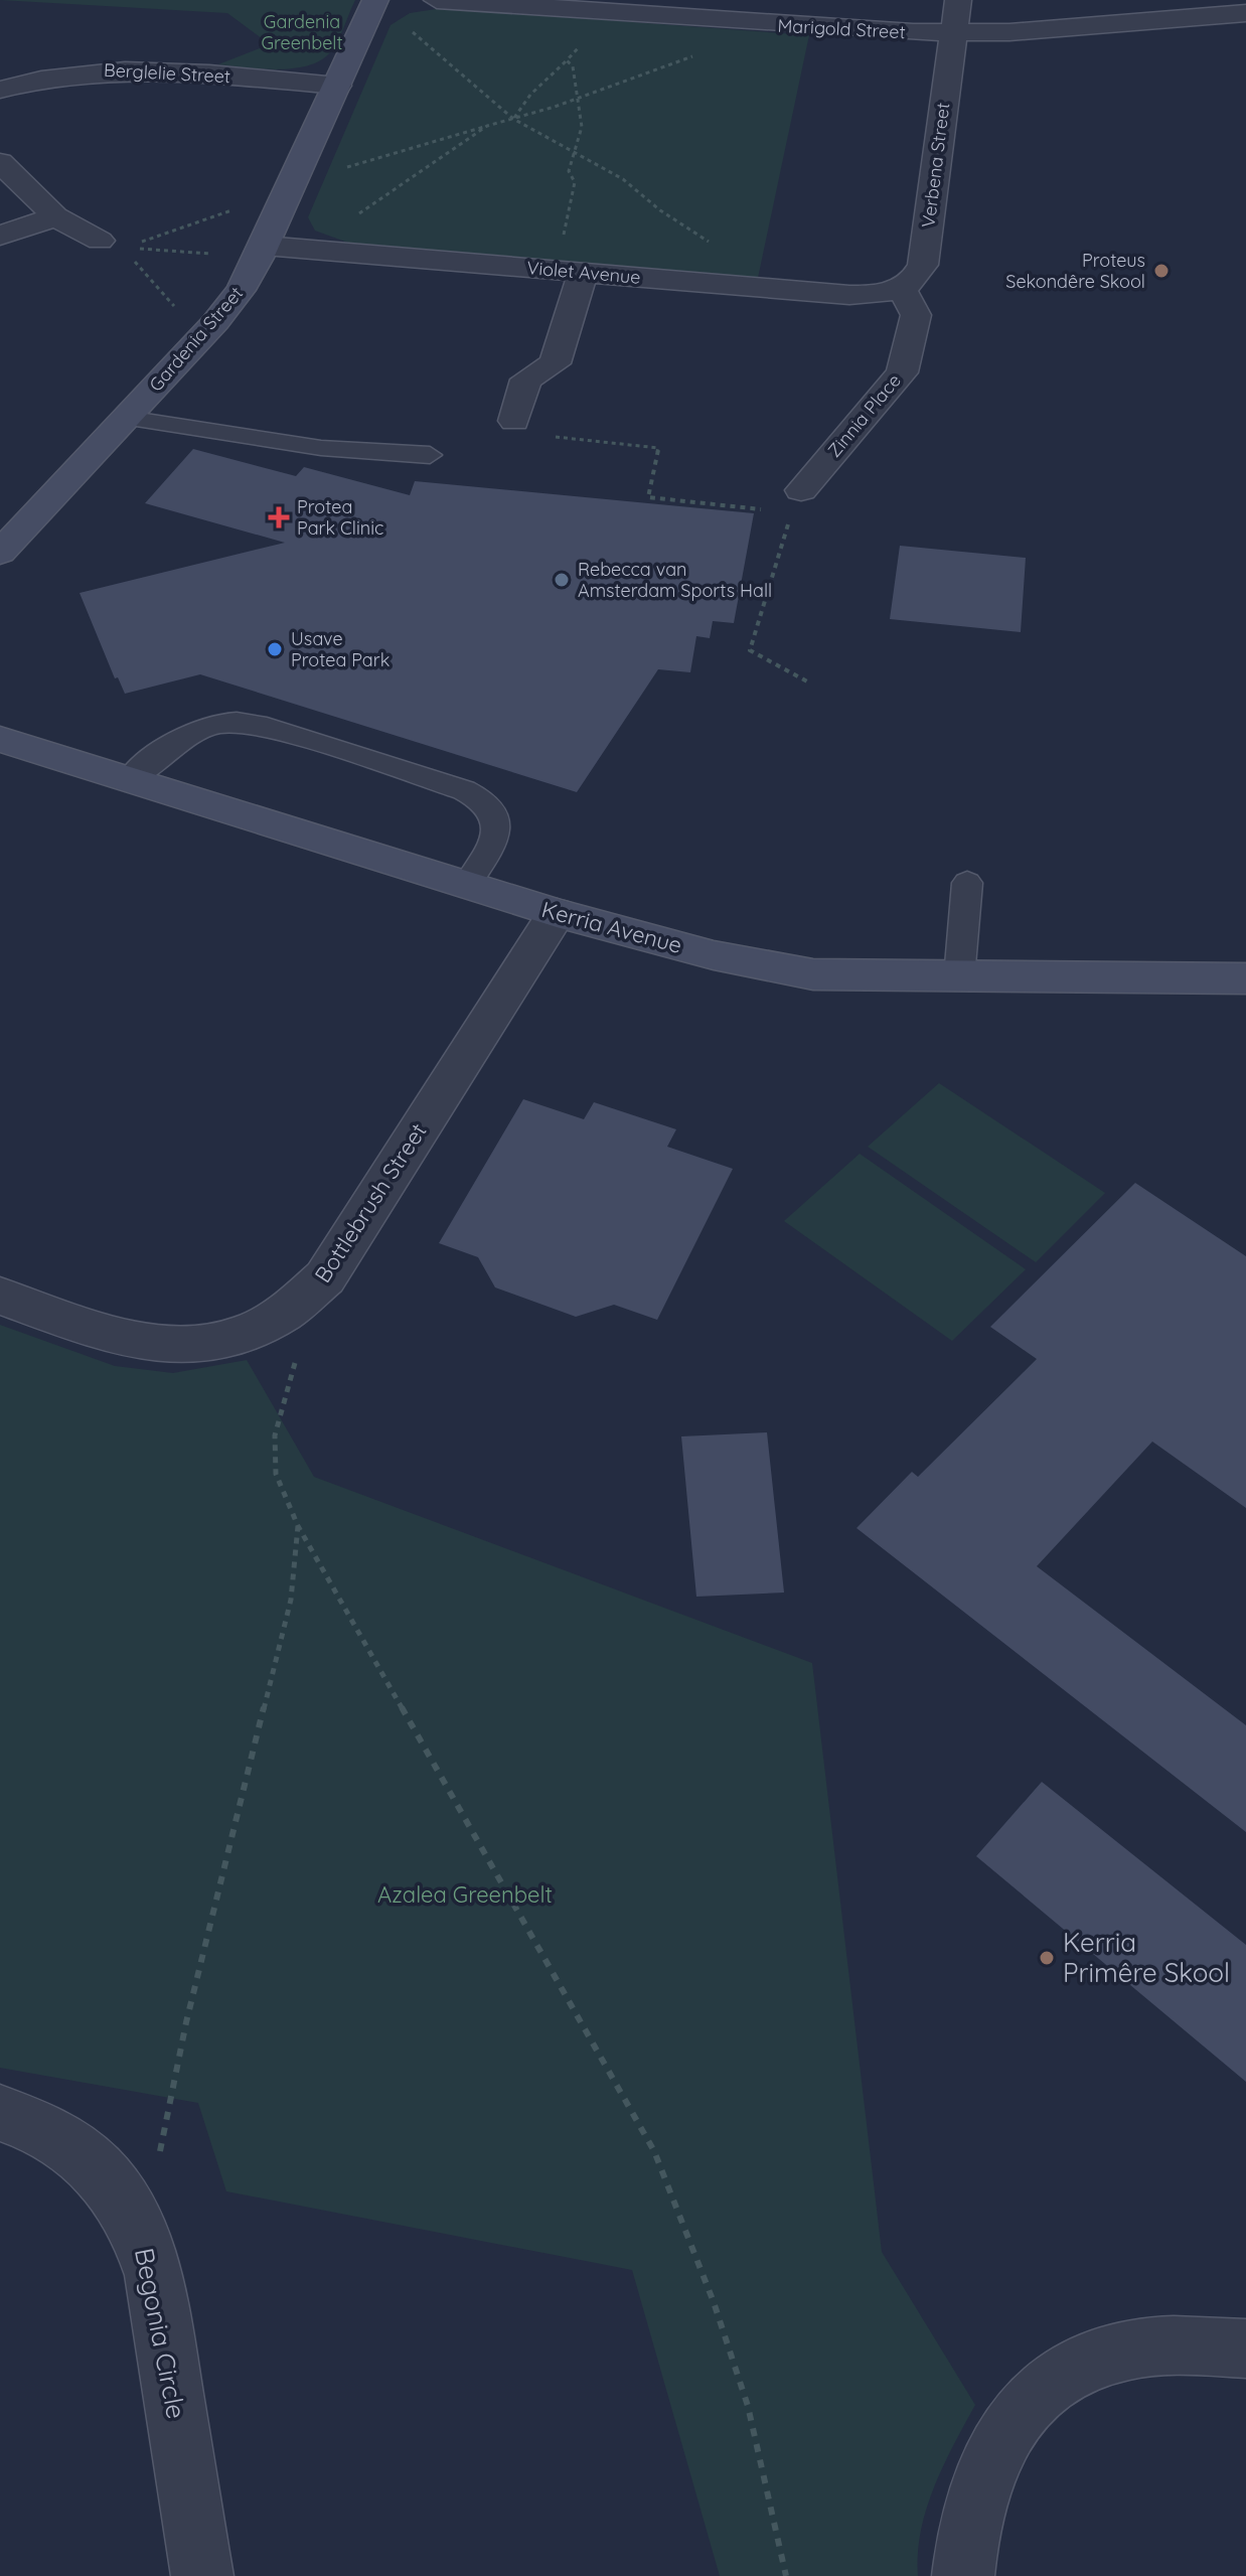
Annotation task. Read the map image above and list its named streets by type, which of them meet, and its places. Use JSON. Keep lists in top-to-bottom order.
{
  "streets": {
    "street": [
      "Marigold Street",
      "Berglelie Street",
      "Verbena Street",
      "Violet Avenue",
      "Gardenia Street",
      "Zinnia Place",
      "Kerria Avenue",
      "Bottlebrush Street",
      "Begonia Circle"
    ]
  },
  "crossings": [
    ["Marigold Street", "Verbena Street"],
    ["Berglelie Street", "Gardenia Street"],
    ["Verbena Street", "Violet Avenue"],
    ["Verbena Street", "Zinnia Place"],
    ["Violet Avenue", "Gardenia Street"],
    ["Violet Avenue", "Zinnia Place"],
    ["Kerria Avenue", "Bottlebrush Street"]
  ],
  "parks": ["Gardenia Greenbelt", "Azalea Greenbelt"],
  "places": {
    "other": [
      "Proteus Sekondêre Skool",
      "Rebecca van Amsterdam Sports Hall",
      "Usave Protea Park",
      "Kerria Primêre Skool"
    ],
    "health": ["Protea Park Clinic"]
  }
}
